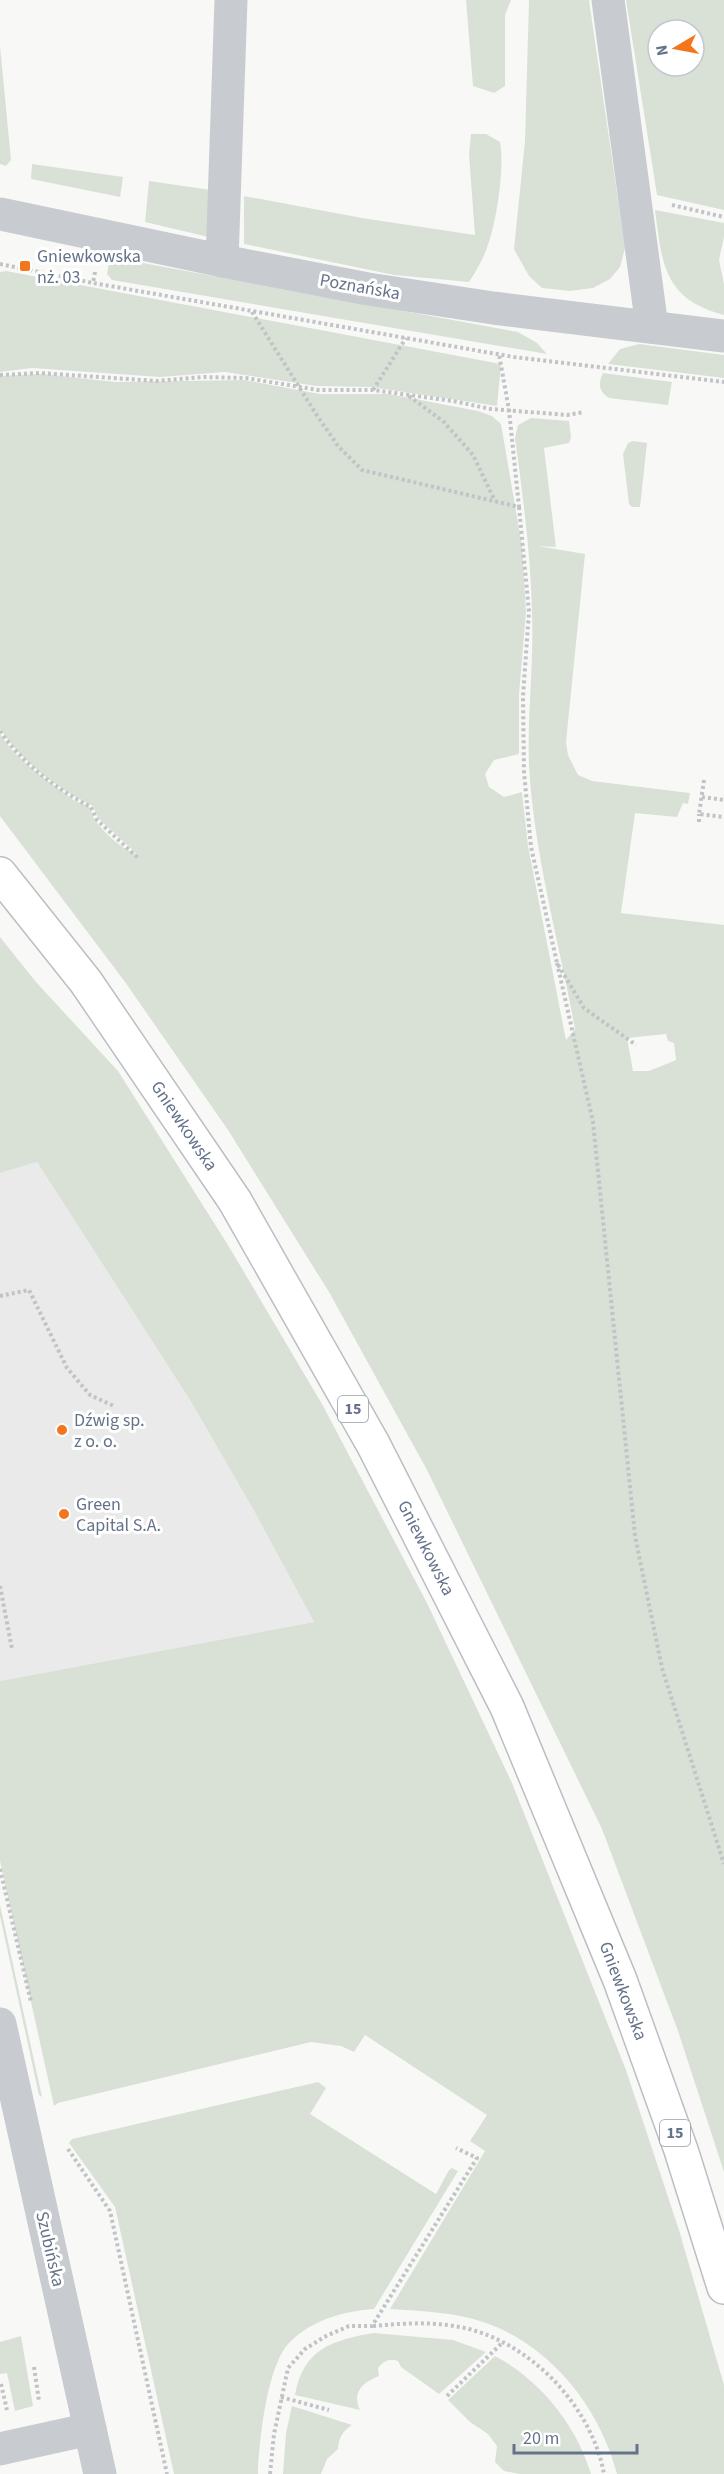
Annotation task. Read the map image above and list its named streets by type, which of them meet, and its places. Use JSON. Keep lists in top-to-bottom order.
{
  "streets": {
    "main road": ["Gniewkowska", "15"],
    "street": ["Poznańska", "Szubińska"]
  },
  "places": {
    "transit": ["Gniewkowska nż. 03"],
    "other": ["Dźwig sp. z o. o.", "Green Capital S.A."]
  },
  "scale_bar": "20 m",
  "north": "left"
}
